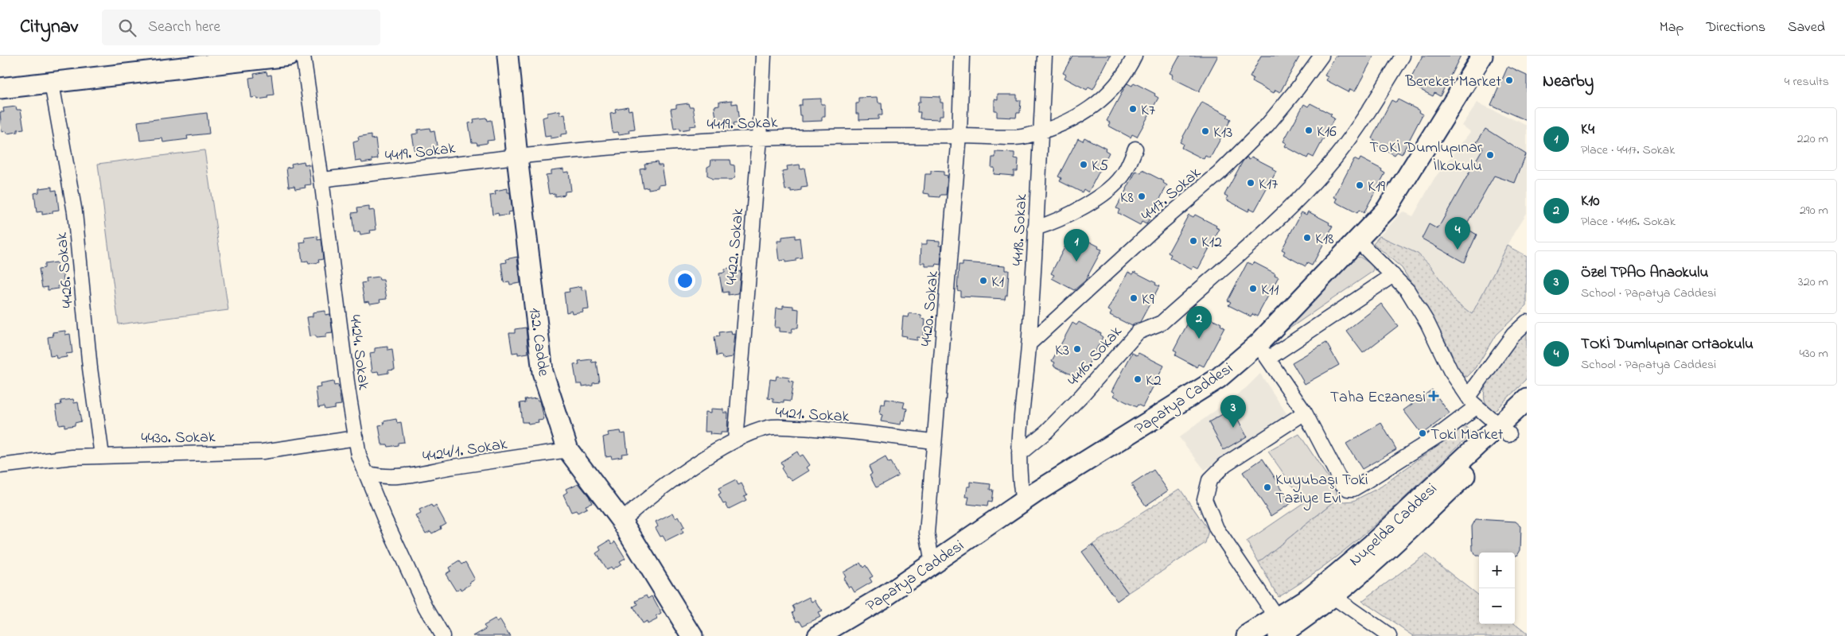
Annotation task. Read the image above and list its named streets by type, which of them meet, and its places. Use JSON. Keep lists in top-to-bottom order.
{
  "streets": {
    "street": [
      "4419. Sokak",
      "4417. Sokak",
      "4418. Sokak",
      "4422. Sokak",
      "4426. Sokak",
      "4420. Sokak",
      "132. Cadde",
      "4424. Sokak",
      "4416. Sokak",
      "Papatya Caddesi",
      "4421. Sokak",
      "4430. Sokak",
      "4424/1. Sokak",
      "Nupelda Caddesi"
    ]
  },
  "crossings": [
    ["4419. Sokak", "4418. Sokak"],
    ["4419. Sokak", "4422. Sokak"],
    ["4419. Sokak", "4420. Sokak"],
    ["4419. Sokak", "132. Cadde"],
    ["4419. Sokak", "4424. Sokak"],
    ["4417. Sokak", "4418. Sokak"],
    ["4418. Sokak", "4416. Sokak"],
    ["4418. Sokak", "Papatya Caddesi"],
    ["4422. Sokak", "4421. Sokak"],
    ["4426. Sokak", "4430. Sokak"],
    ["4420. Sokak", "Papatya Caddesi"],
    ["4420. Sokak", "4421. Sokak"],
    ["132. Cadde", "4421. Sokak"],
    ["132. Cadde", "4424/1. Sokak"],
    ["4424. Sokak", "4430. Sokak"],
    ["4424. Sokak", "4424/1. Sokak"]
  ],
  "places": {
    "other": [
      "Bereket Market",
      "K7",
      "K16",
      "K13",
      "TOKİ Dumlupınar İlkokulu",
      "K5",
      "K17",
      "K19",
      "K8",
      "K18",
      "K12",
      "K1",
      "K11",
      "K9",
      "K3",
      "K2",
      "Toki Market",
      "Kuyubaşı Toki Taziye Evi"
    ],
    "health": ["Taha Eczanesi"]
  },
  "page": {
    "header": "Citynav",
    "search": "Search here",
    "nav": ["Map", "Directions", "Saved"],
    "heading": ["Nearby", "4 results"],
    "list": [
      {
        "mark": "1",
        "name": "K4",
        "note": "Place · 4417. Sokak",
        "value": "220 m"
      },
      {
        "mark": "2",
        "name": "K10",
        "note": "Place · 4416. Sokak",
        "value": "290 m"
      },
      {
        "mark": "3",
        "name": "Özel TPAO Anaokulu",
        "note": "School · Papatya Caddesi",
        "value": "320 m"
      },
      {
        "mark": "4",
        "name": "TOKİ Dumlupınar Ortaokulu",
        "note": "School · Papatya Caddesi",
        "value": "430 m"
      }
    ],
    "pins": [
      "4",
      "1",
      "2",
      "3"
    ],
    "map_buttons": ["+", "−"]
  }
}
